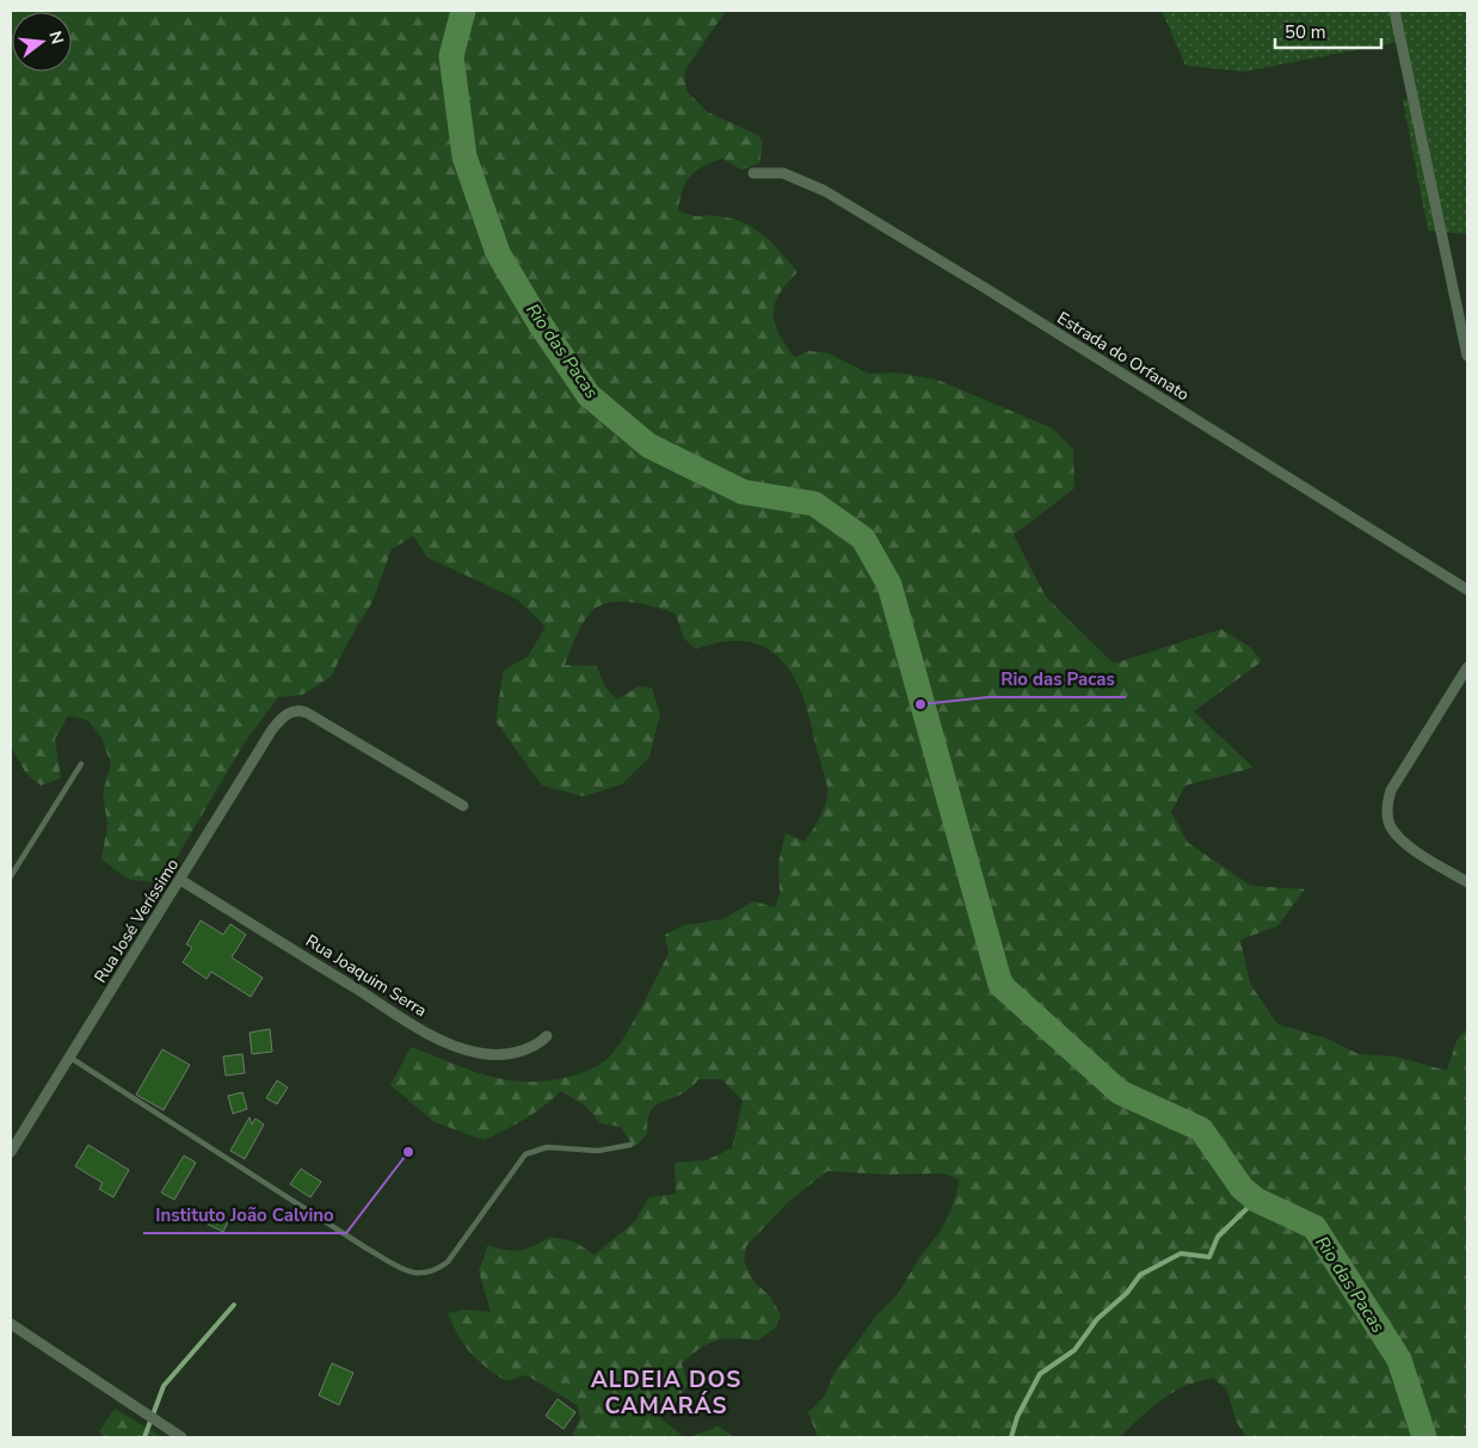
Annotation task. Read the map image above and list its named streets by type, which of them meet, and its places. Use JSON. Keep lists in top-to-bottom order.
{
  "streets": {
    "street": ["Estrada do Orfanato", "Rua José Veríssimo", "Rua Joaquim Serra"]
  },
  "crossings": [
    ["Rua José Veríssimo", "Rua Joaquim Serra"]
  ],
  "districts": ["ALDEIA DOS CAMARÁS"],
  "water": ["Rio das Pacas"],
  "places": ["Rio das Pacas", "Instituto João Calvino"],
  "scale_bar": "50 m",
  "north": "right"
}
